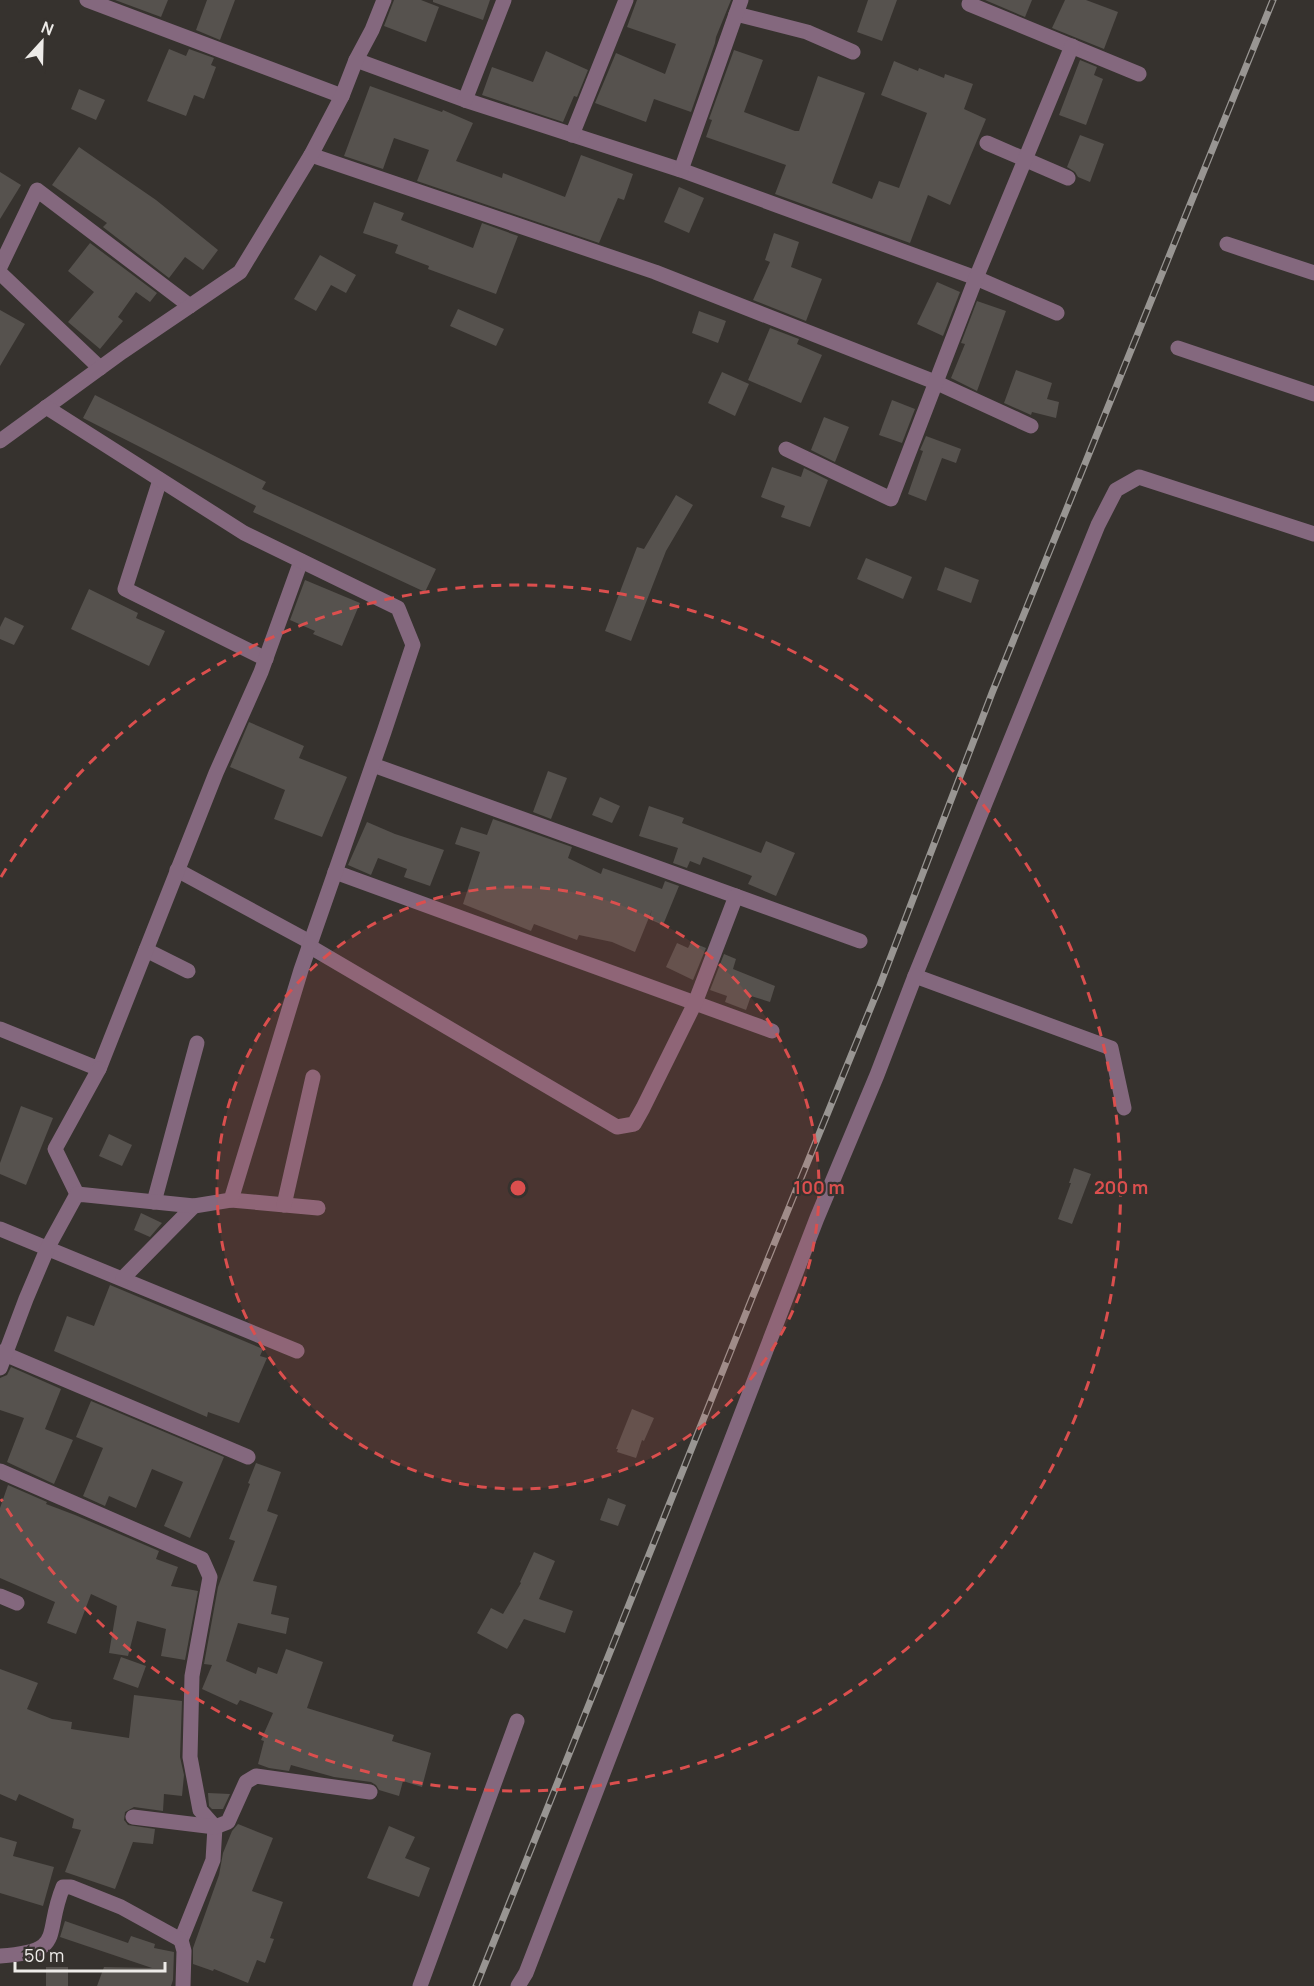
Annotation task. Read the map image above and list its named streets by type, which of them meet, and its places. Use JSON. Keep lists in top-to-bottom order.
{
  "scale_bar": "50 m",
  "north": "top",
  "rings": ["100 m", "200 m"]
}
